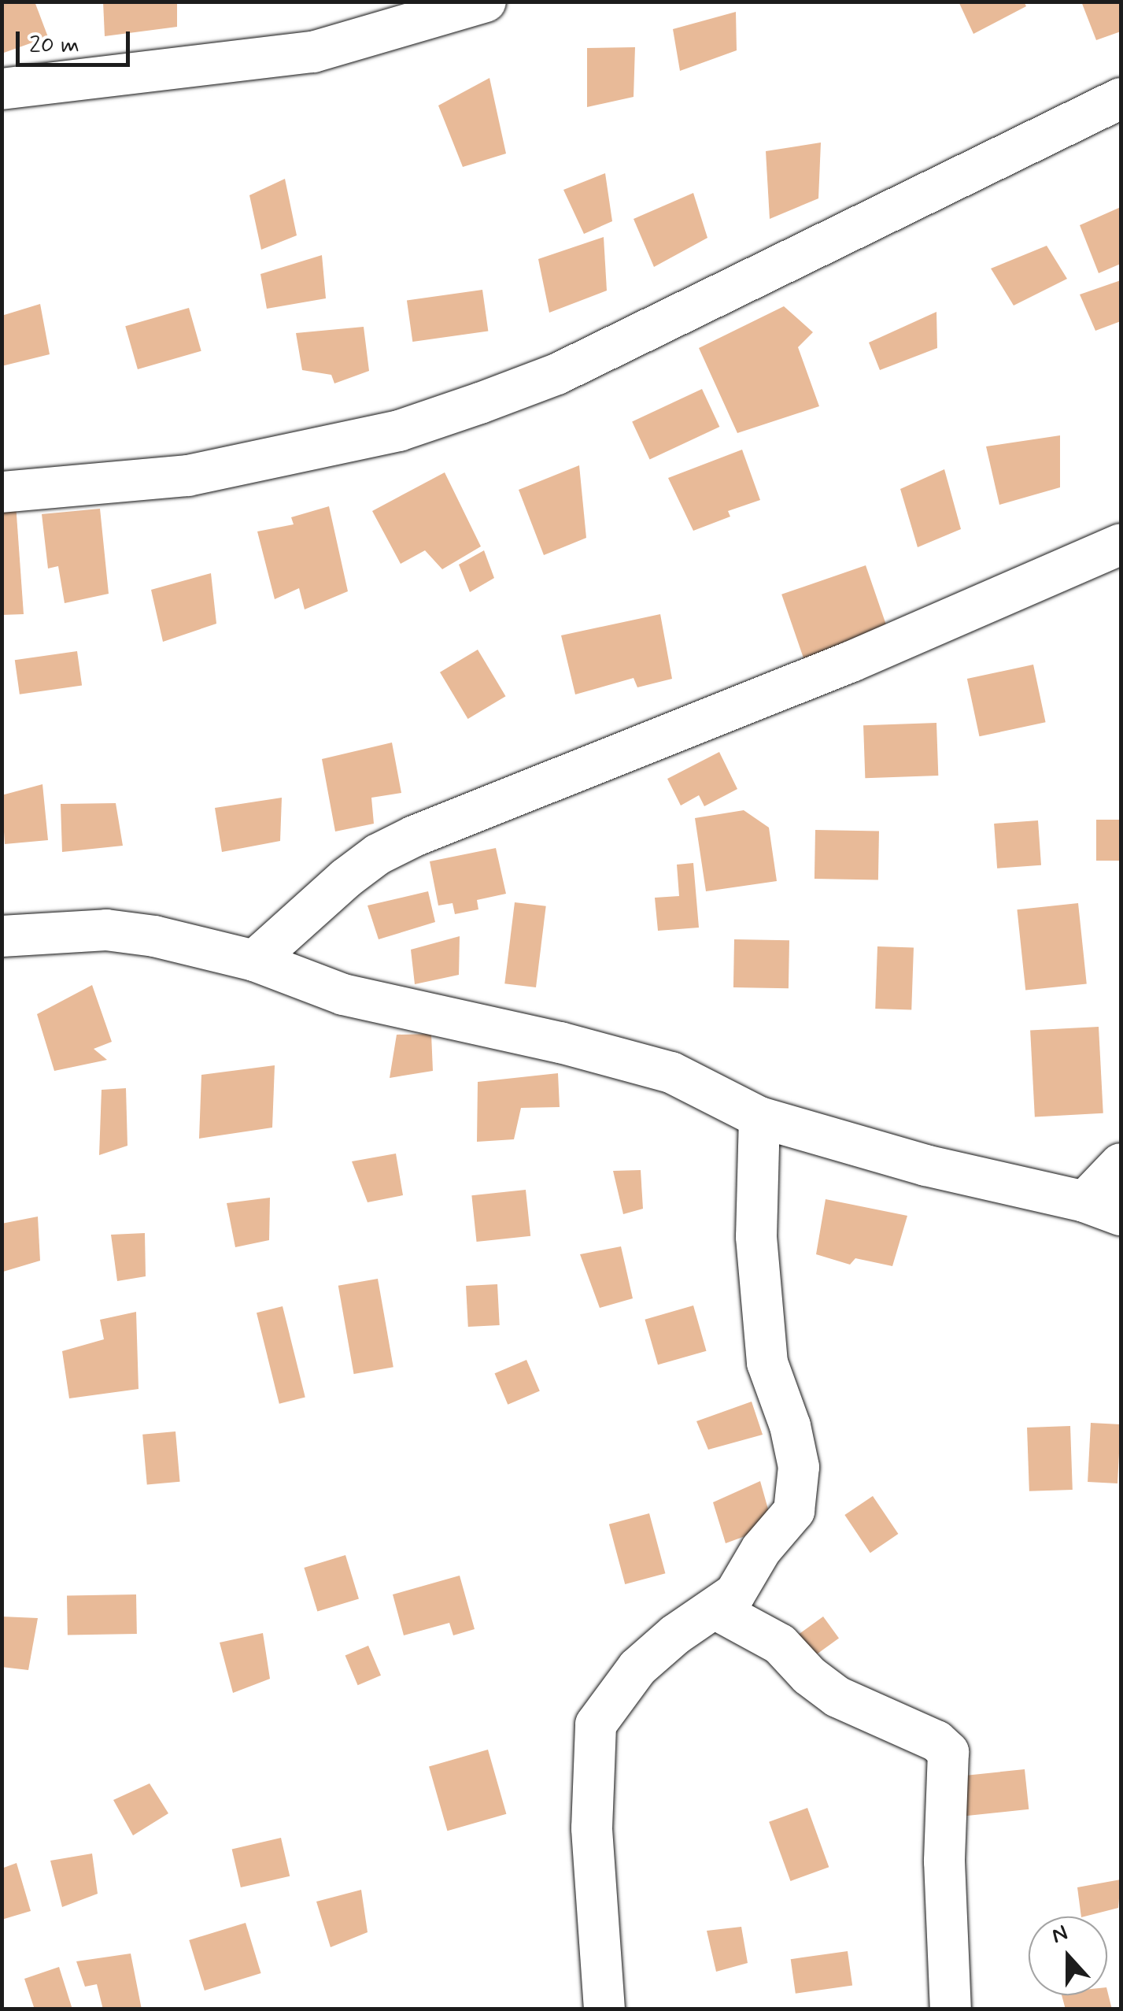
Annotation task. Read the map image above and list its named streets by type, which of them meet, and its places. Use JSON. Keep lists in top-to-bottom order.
{
  "scale_bar": "20 m",
  "north": "top"
}
